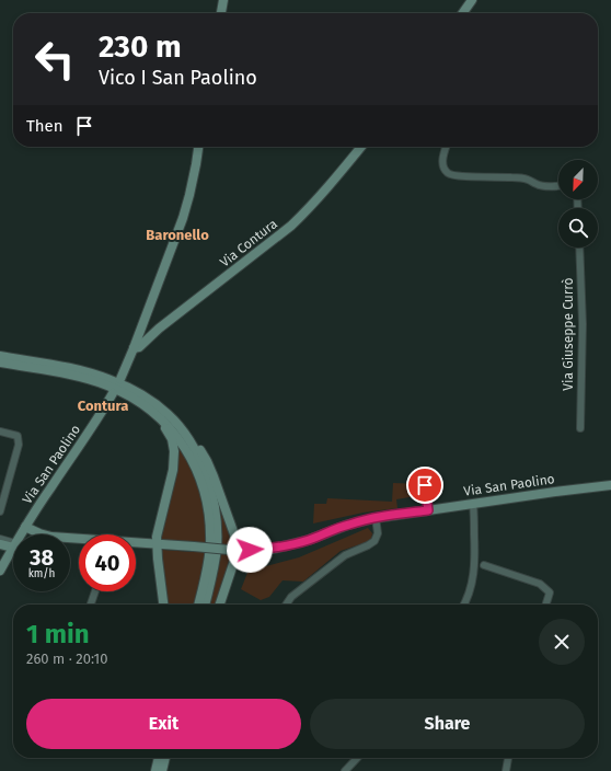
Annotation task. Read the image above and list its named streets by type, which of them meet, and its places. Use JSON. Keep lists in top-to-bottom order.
{
  "streets": {
    "street": ["Via Contura", "Via Giuseppe Currò", "Via San Paolino"]
  },
  "districts": ["Baronello", "Contura"],
  "north": "bottom left",
  "page": {
    "turn": ["230 m", "Vico I San Paolino"],
    "then": "Then",
    "speed": "38 km/h",
    "limit": "40",
    "heading": ["1 min", "260 m · 20:10"],
    "buttons": ["Exit", "Share"]
  }
}
